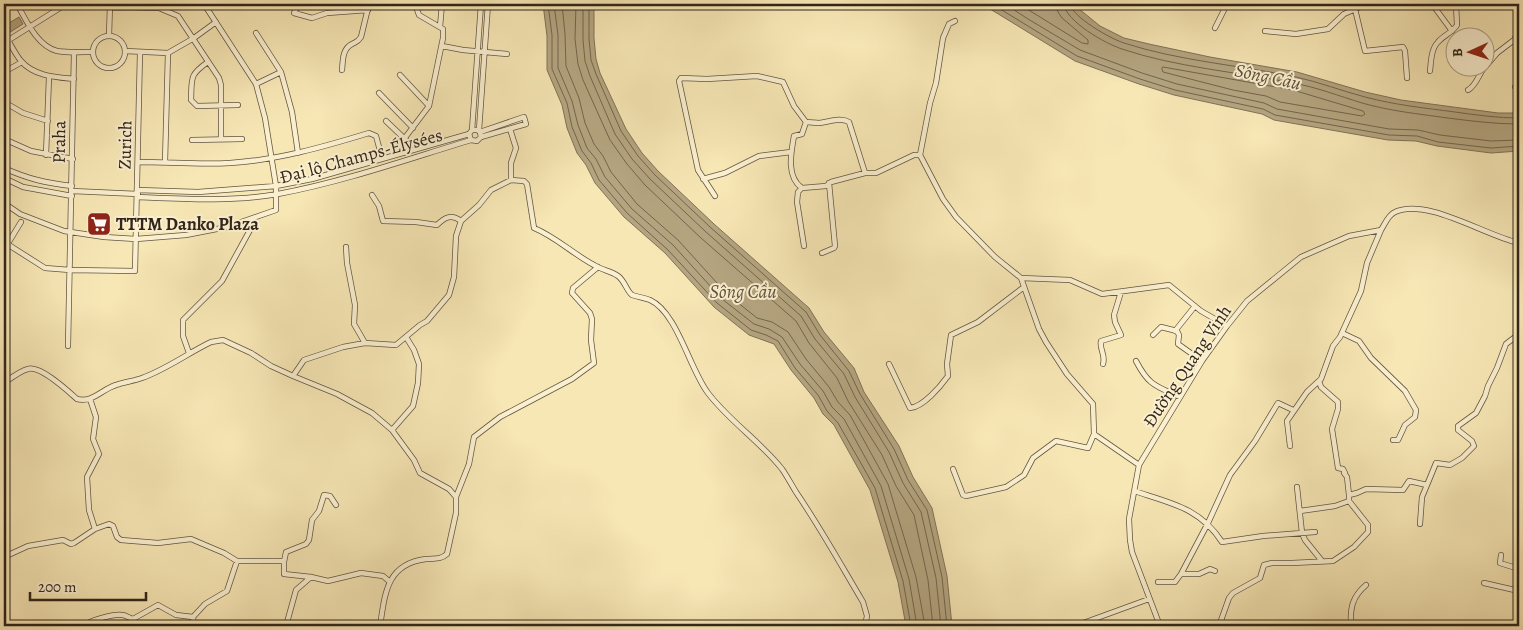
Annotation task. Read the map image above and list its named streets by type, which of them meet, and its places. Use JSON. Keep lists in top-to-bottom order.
{
  "streets": {
    "street": [
      "Praha",
      "Zurich",
      "Đại lộ Champs-Élysées",
      "Đường Quang Vinh"
    ]
  },
  "crossings": [
    ["Praha", "Zurich"],
    ["Praha", "Đại lộ Champs-Élysées"],
    ["Zurich", "Đại lộ Champs-Élysées"]
  ],
  "water": ["Sông Cầu"],
  "places": {
    "supermarket": ["TTTM Danko Plaza"]
  },
  "scale_bar": "200 m",
  "north": "left"
}
